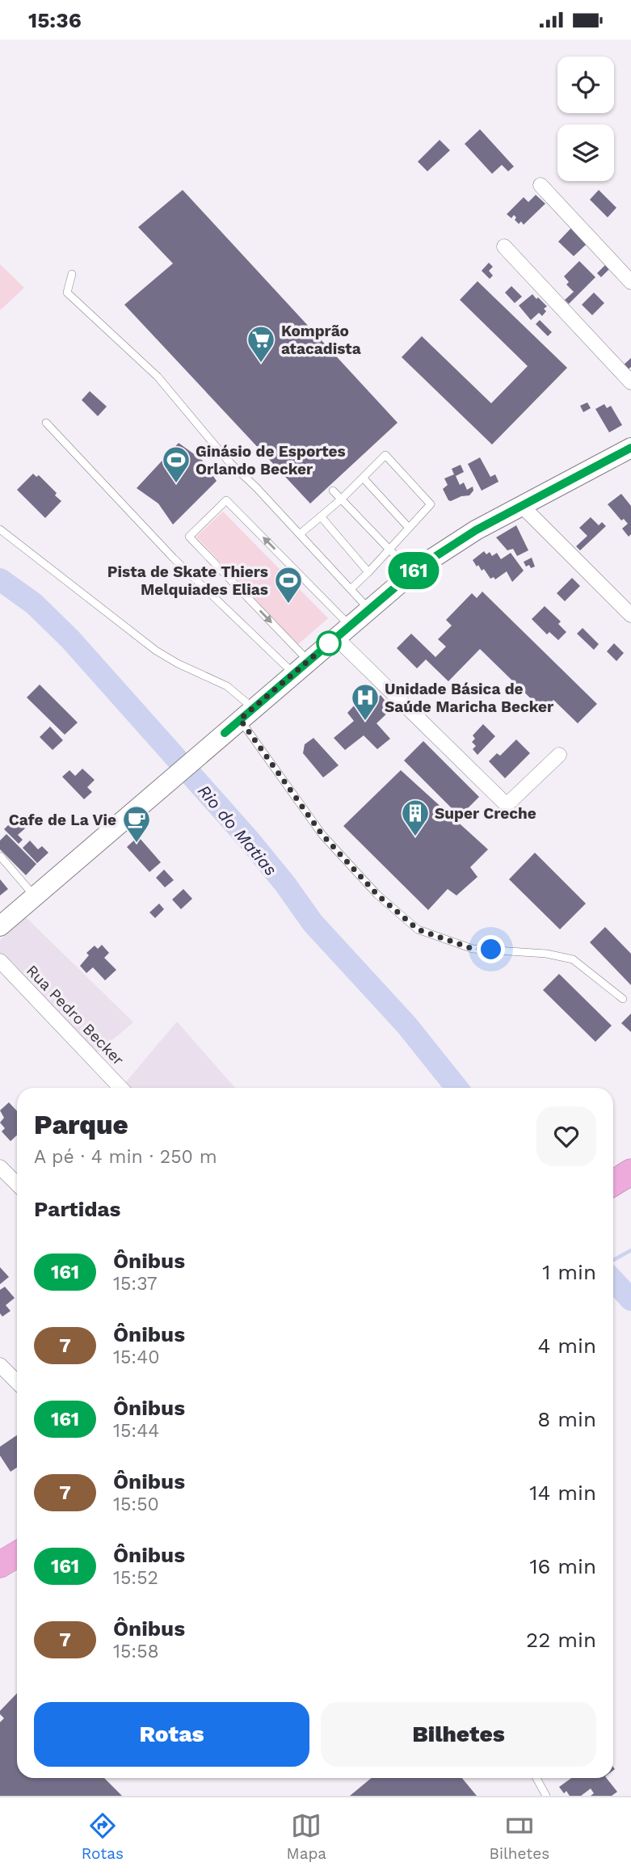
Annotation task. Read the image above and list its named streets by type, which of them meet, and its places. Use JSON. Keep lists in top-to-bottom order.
{
  "streets": {
    "street": ["Rua Pedro Becker"]
  },
  "water": ["Rio do Matias"],
  "places": {
    "supermarket": ["Komprão atacadista"],
    "sports": ["Ginásio de Esportes Orlando Becker", "Pista de Skate Thiers Melquiades Elias"],
    "hospital": ["Unidade Básica de Saúde Maricha Becker"],
    "building": ["Super Creche"],
    "cafe": ["Cafe de La Vie"]
  },
  "lines": ["bus line 161"],
  "page": {
    "status": "15:36",
    "on_map": "161",
    "heading": [
      ["Parque", "A pé · 4 min · 250 m"],
      "Partidas"
    ],
    "list": [
      {
        "mark": "161",
        "name": "Ônibus",
        "note": "15:37",
        "value": "1 min"
      },
      {
        "mark": "7",
        "name": "Ônibus",
        "note": "15:40",
        "value": "4 min"
      },
      {
        "mark": "161",
        "name": "Ônibus",
        "note": "15:44",
        "value": "8 min"
      },
      {
        "mark": "7",
        "name": "Ônibus",
        "note": "15:50",
        "value": "14 min"
      },
      {
        "mark": "161",
        "name": "Ônibus",
        "note": "15:52",
        "value": "16 min"
      },
      {
        "mark": "7",
        "name": "Ônibus",
        "note": "15:58",
        "value": "22 min"
      }
    ],
    "buttons": ["Rotas", "Bilhetes"],
    "tabs": ["Rotas", "Mapa", "Bilhetes"]
  }
}
